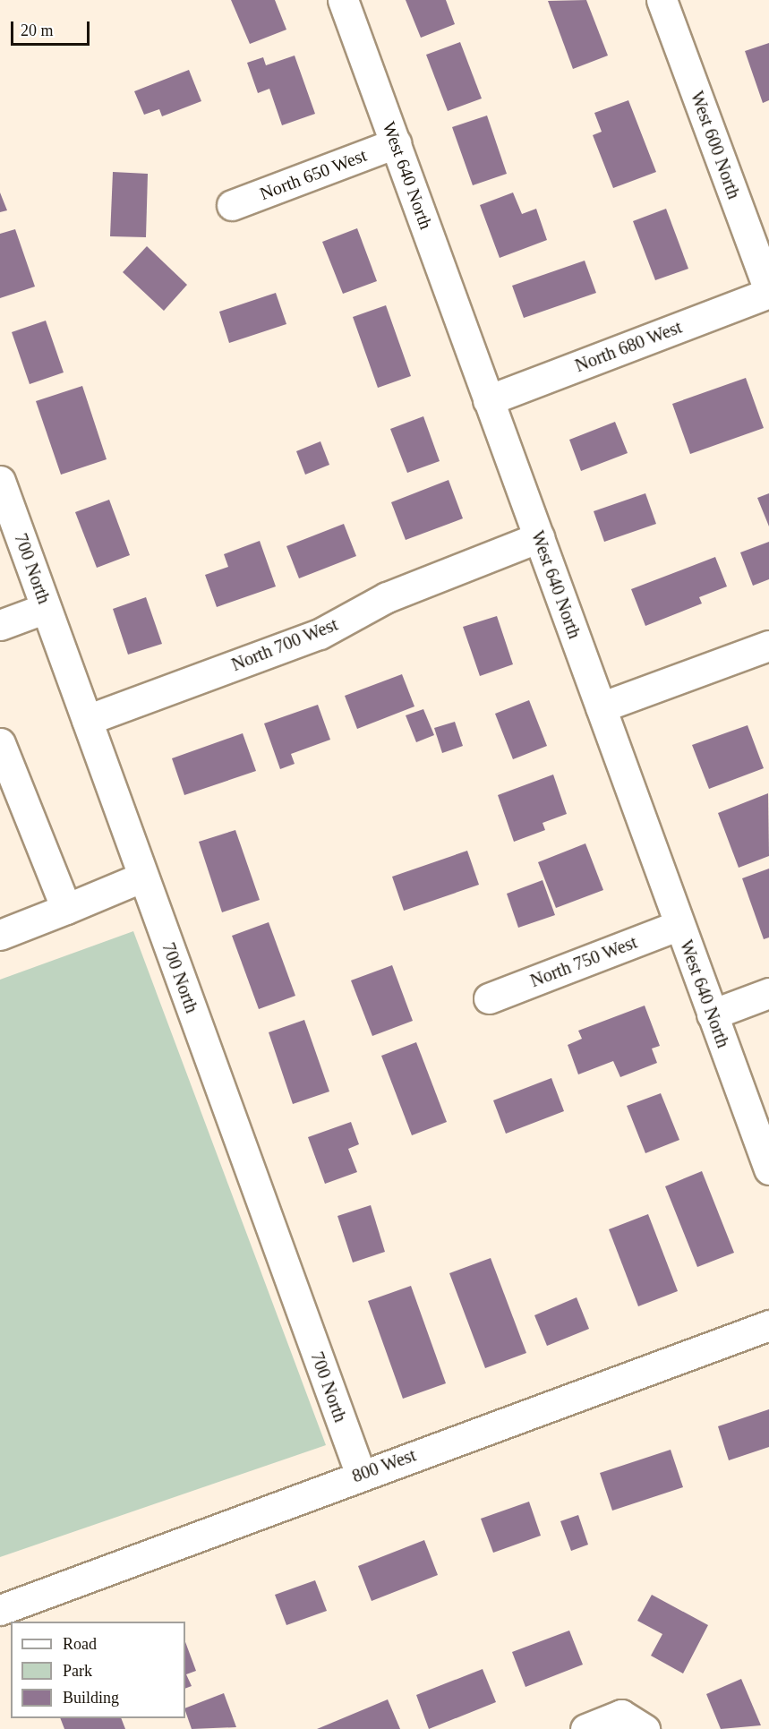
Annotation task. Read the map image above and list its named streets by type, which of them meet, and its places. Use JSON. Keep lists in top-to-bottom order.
{
  "streets": {
    "street": [
      "West 600 North",
      "North 650 West",
      "West 640 North",
      "North 680 West",
      "700 North",
      "North 700 West",
      "North 750 West",
      "800 West"
    ]
  },
  "crossings": [
    ["West 600 North", "North 680 West"],
    ["North 650 West", "West 640 North"],
    ["West 640 North", "North 680 West"],
    ["West 640 North", "North 700 West"],
    ["West 640 North", "North 750 West"],
    ["700 North", "North 700 West"],
    ["700 North", "800 West"]
  ],
  "legend": ["Road", "Park", "Building"],
  "scale_bar": "20 m"
}
